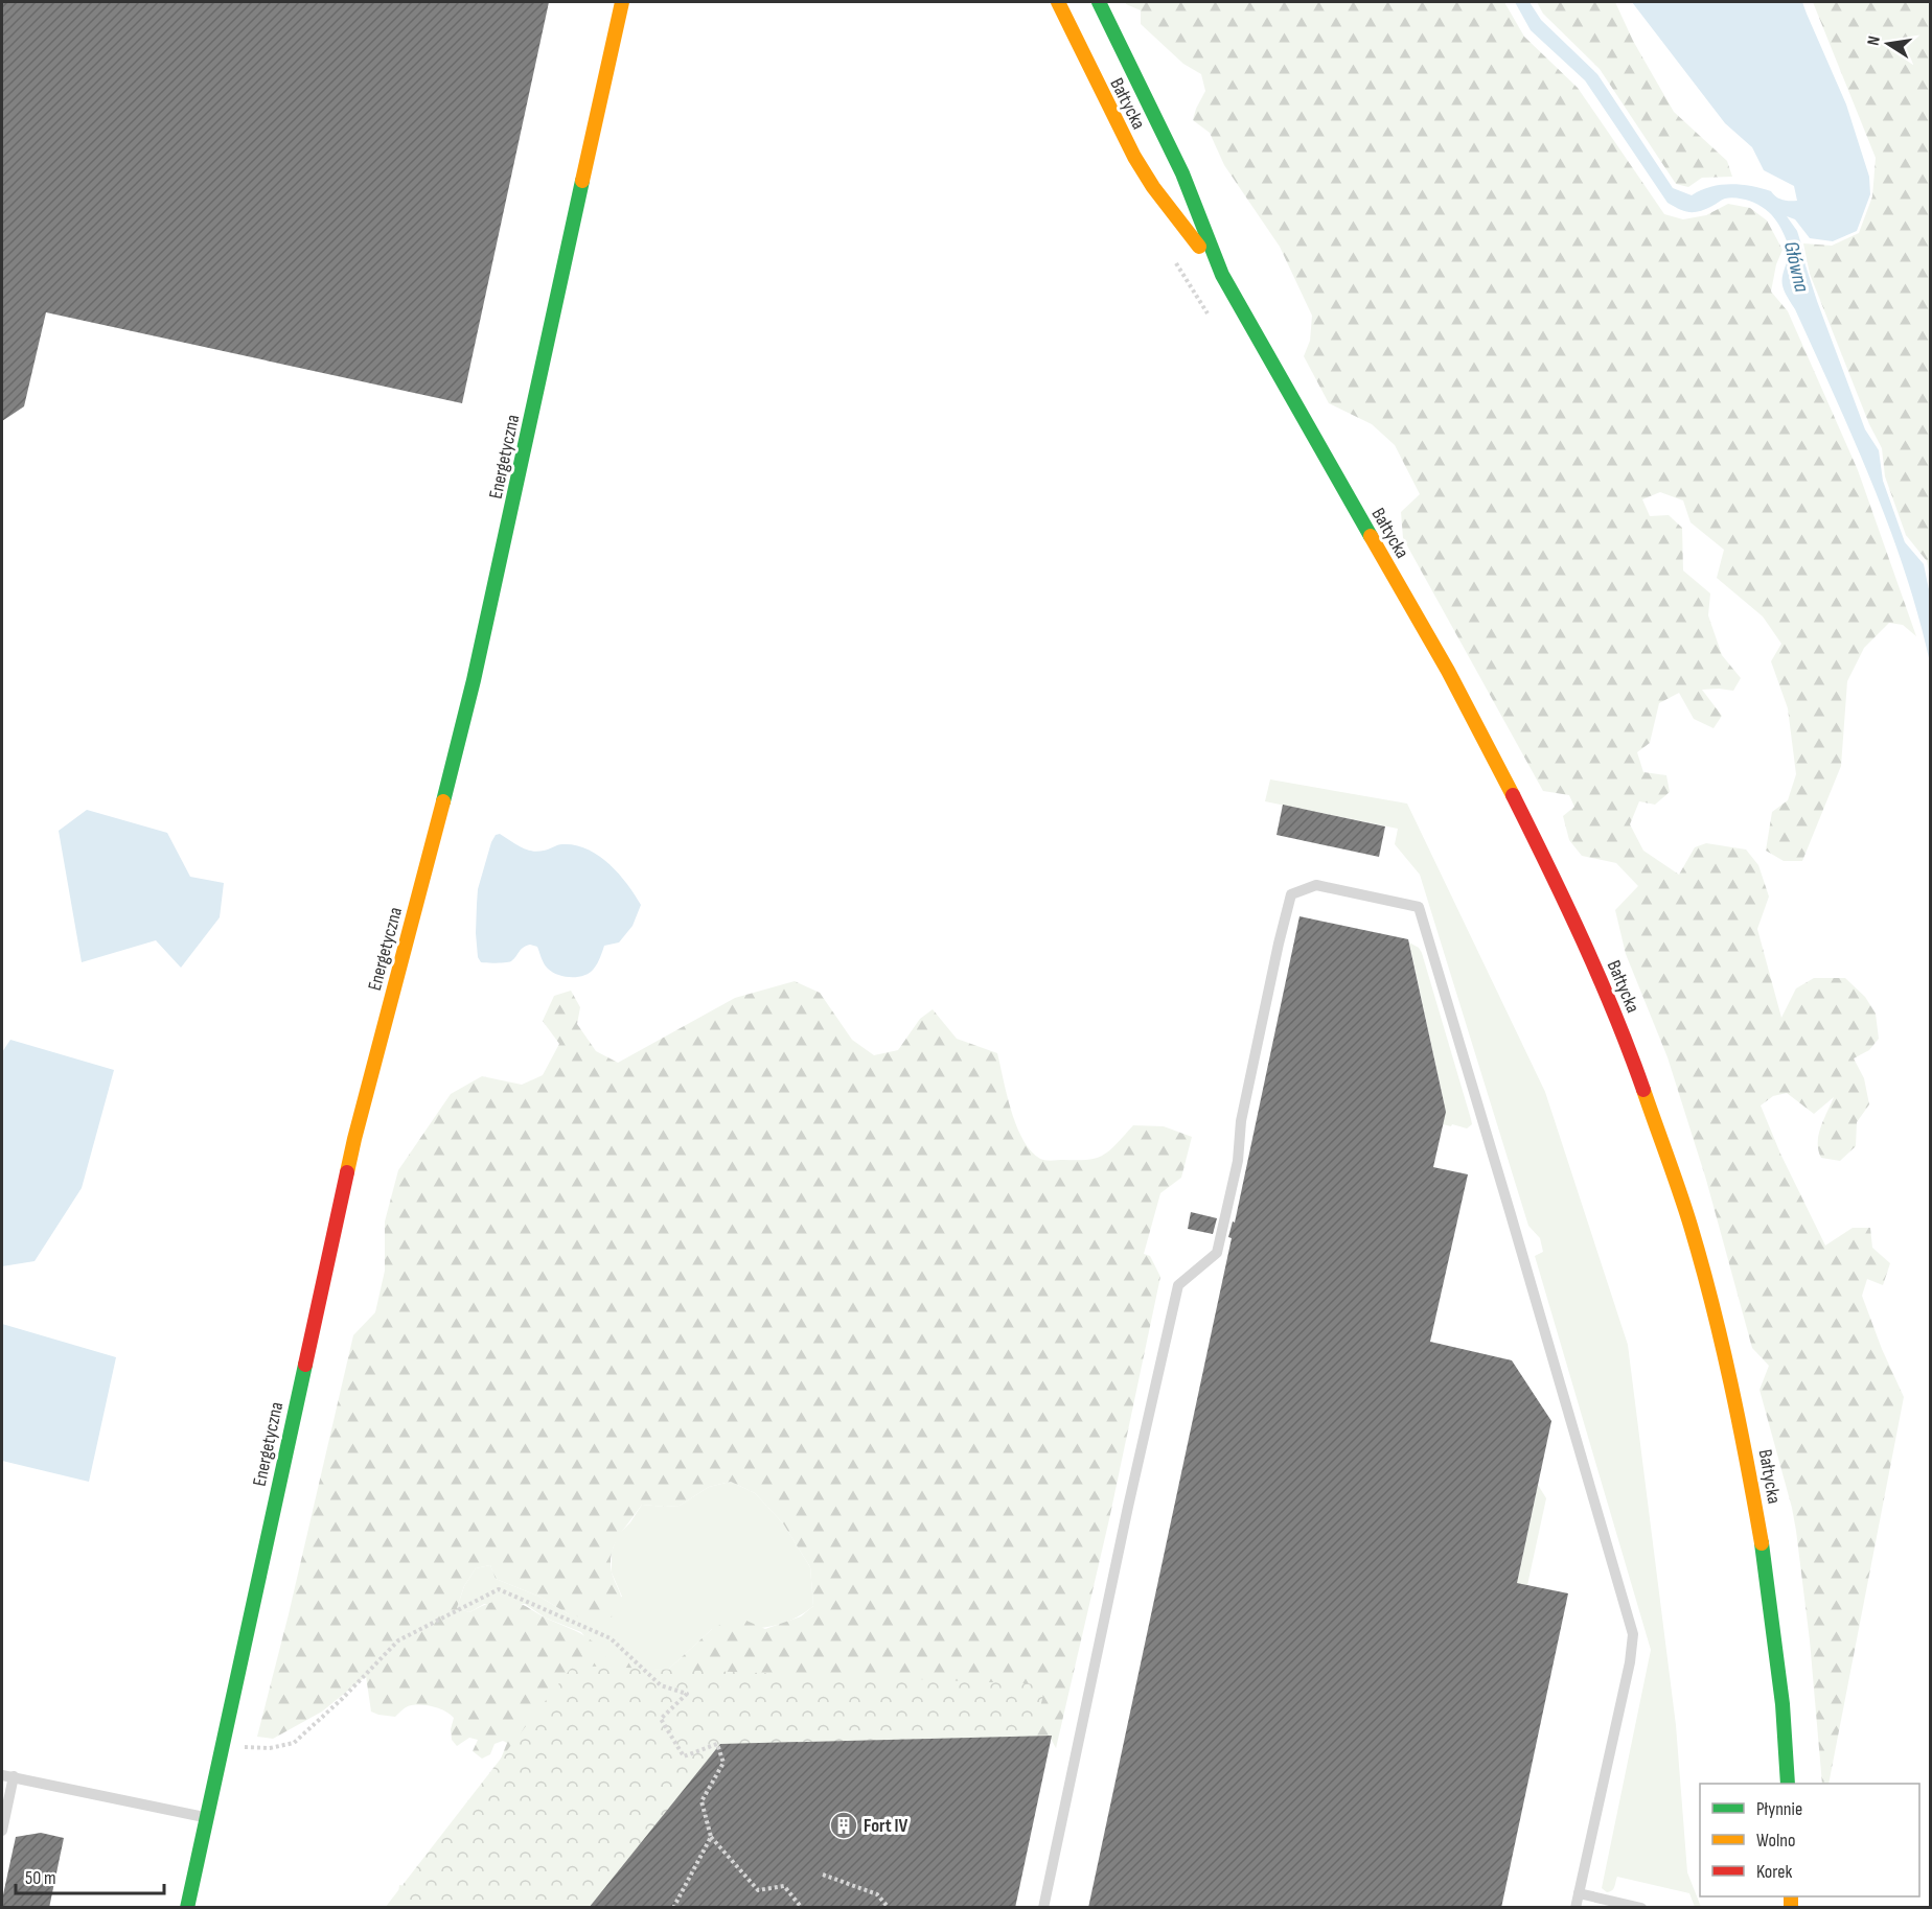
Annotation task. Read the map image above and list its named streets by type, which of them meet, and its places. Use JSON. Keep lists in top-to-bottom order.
{
  "streets": {
    "main road": ["Bałtycka", "Energetyczna"]
  },
  "water": ["Główna"],
  "places": {
    "building": ["Fort IV"]
  },
  "legend": ["Płynnie", "Wolno", "Korek"],
  "scale_bar": "50 m",
  "north": "left"
}
